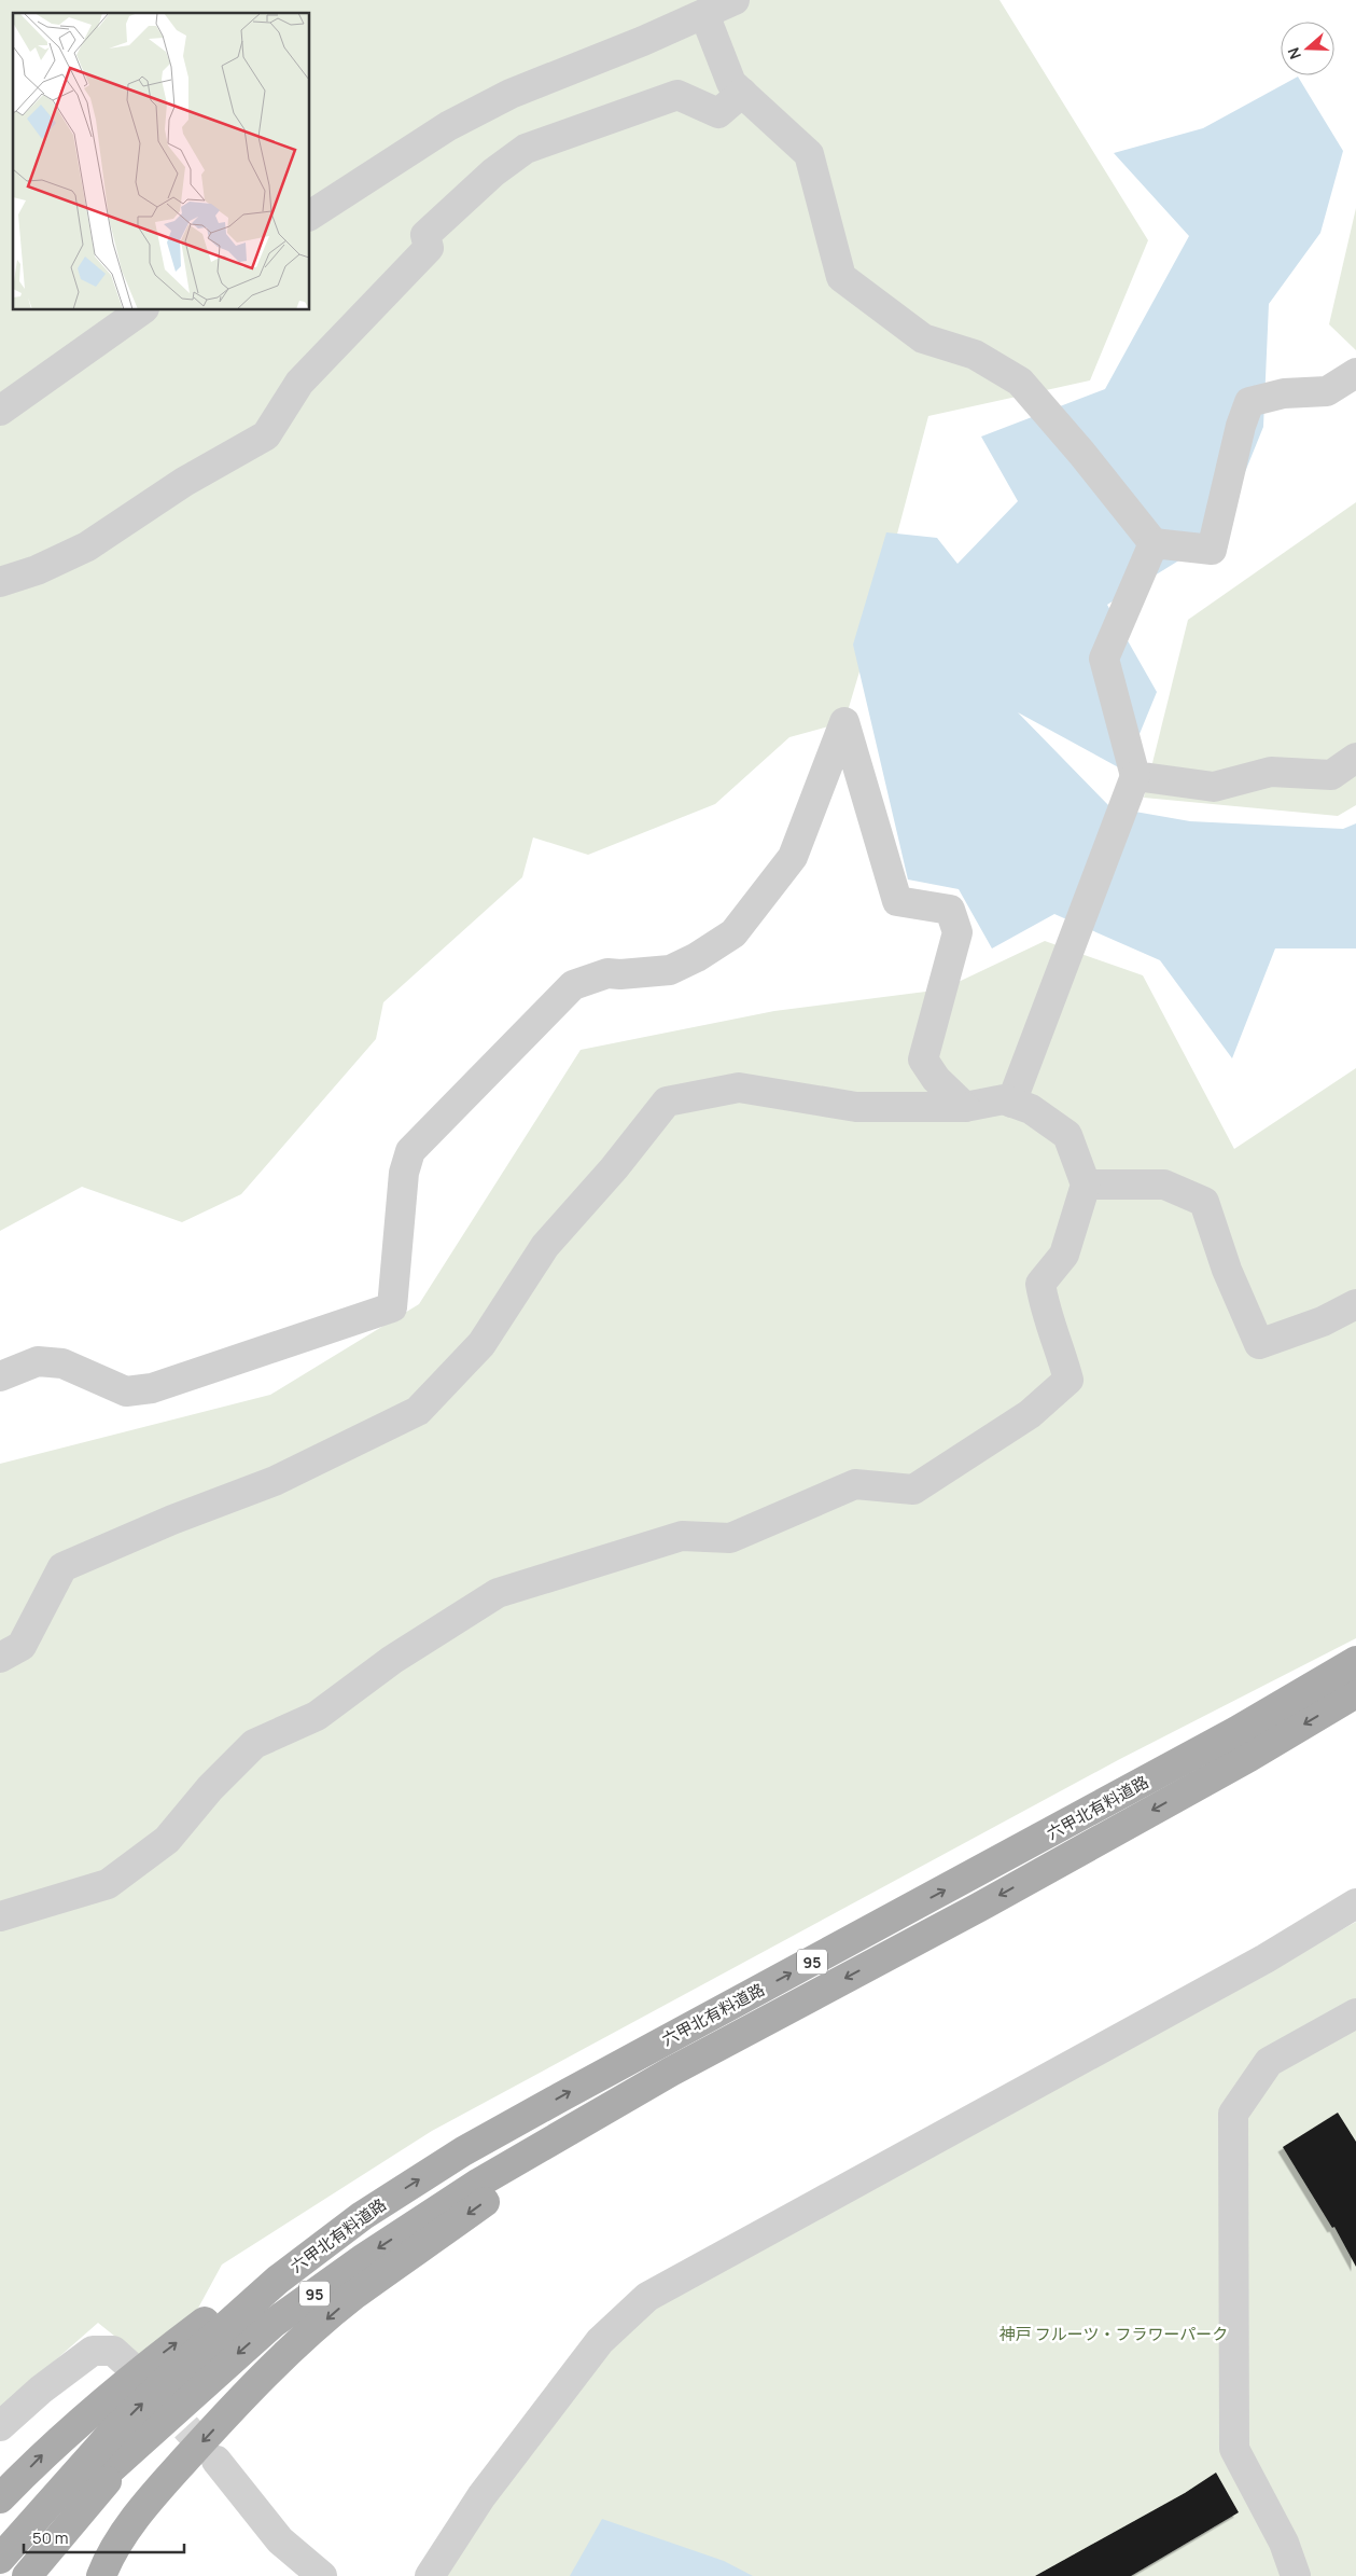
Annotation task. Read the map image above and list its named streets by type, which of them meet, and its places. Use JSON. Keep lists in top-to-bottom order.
{
  "streets": {
    "main road": ["六甲北有料道路", "95"]
  },
  "parks": ["神戸 フルーツ・フラワーパーク"],
  "scale_bar": "50 m",
  "north": "left"
}
